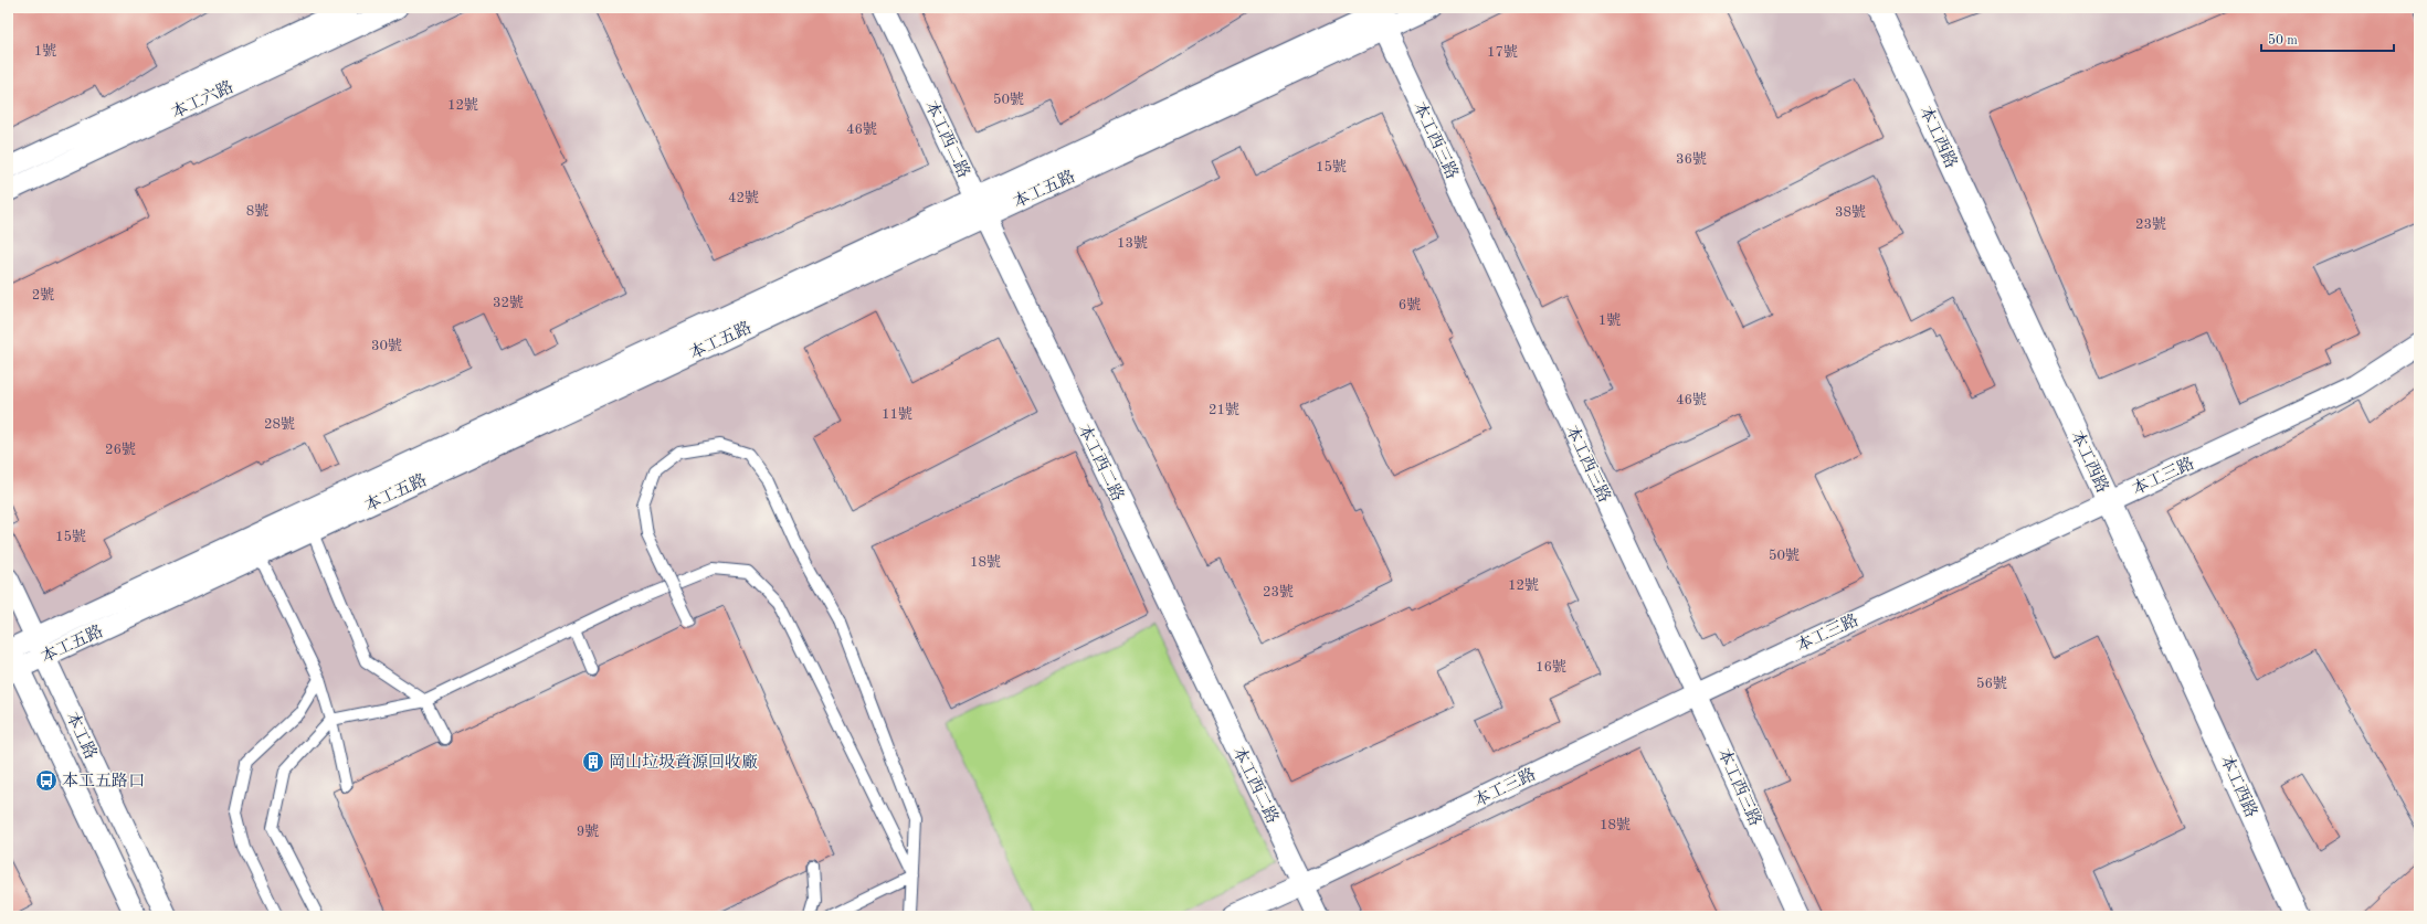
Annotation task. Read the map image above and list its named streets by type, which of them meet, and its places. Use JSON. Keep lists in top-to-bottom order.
{
  "streets": {
    "street": [
      "本工六路",
      "本工西路",
      "本工西二路",
      "本工西三路",
      "本工五路",
      "本工三路",
      "本工路"
    ]
  },
  "crossings": [
    ["本工西路", "本工三路"],
    ["本工西二路", "本工五路"],
    ["本工西二路", "本工三路"],
    ["本工西三路", "本工五路"],
    ["本工西三路", "本工三路"],
    ["本工五路", "本工路"]
  ],
  "places": {
    "building": ["岡山垃圾資源回收廠"],
    "bus stop": ["本工五路口"]
  },
  "house_numbers": [
    "1號",
    "17號",
    "50號",
    "12號",
    "46號",
    "36號",
    "15號",
    "42號",
    "8號",
    "38號",
    "23號",
    "13號",
    "2號",
    "32號",
    "6號",
    "1號",
    "30號",
    "46號",
    "21號",
    "11號",
    "28號",
    "26號",
    "15號",
    "50號",
    "18號",
    "12號",
    "23號",
    "16號",
    "56號",
    "18號",
    "9號"
  ],
  "scale_bar": "50 m"
}
